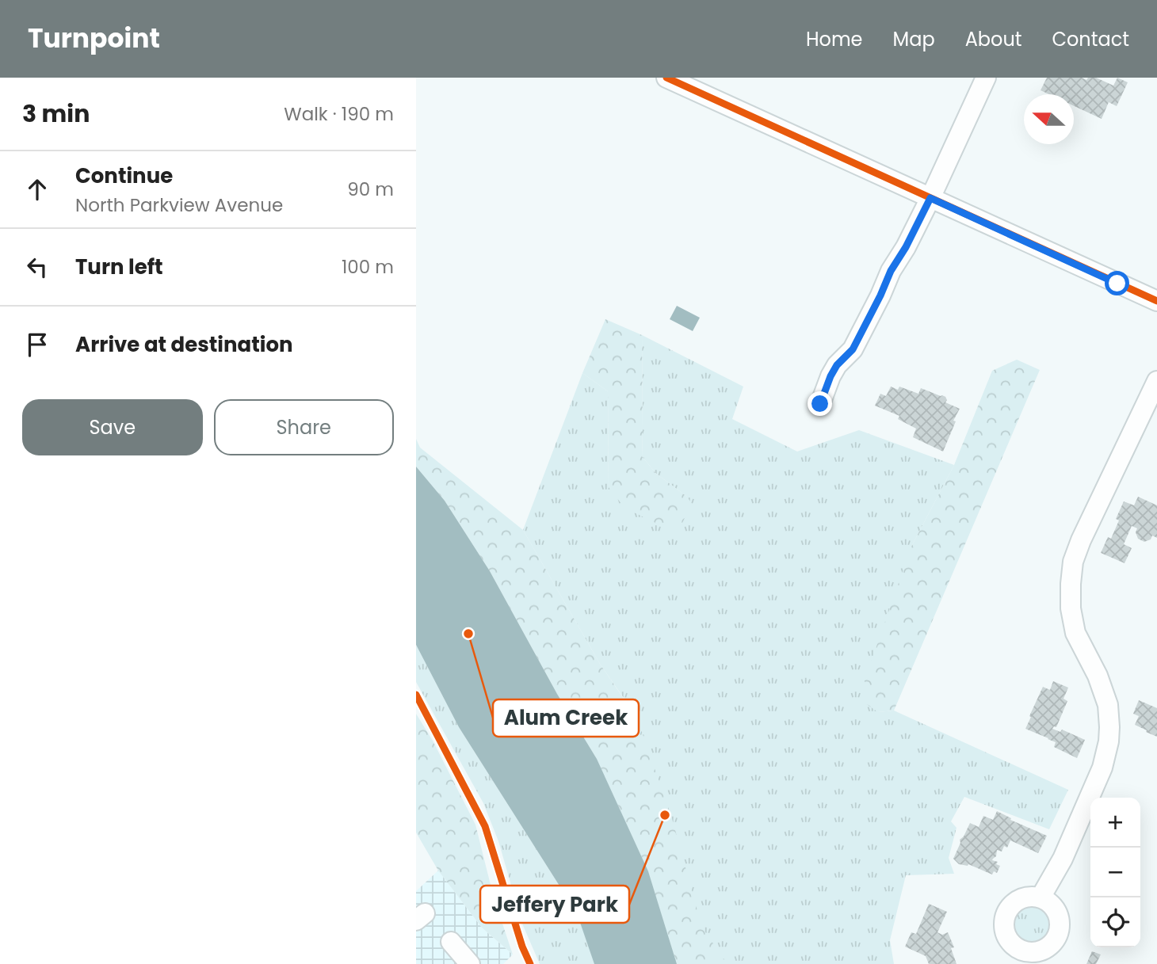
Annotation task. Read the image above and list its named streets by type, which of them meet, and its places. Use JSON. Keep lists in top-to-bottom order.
{
  "places": ["Alum Creek", "Jeffery Park"],
  "north": "left",
  "page": {
    "header": "Turnpoint",
    "nav": [
      "Home",
      "Map",
      "About",
      "Contact"
    ],
    "heading": ["3 min", "Walk · 190 m"],
    "list": [
      ["Continue", "North Parkview Avenue", "90 m"],
      ["Turn left", "100 m"],
      "Arrive at destination"
    ],
    "buttons": ["Save", "Share"],
    "map_buttons": ["+", "−"]
  }
}
